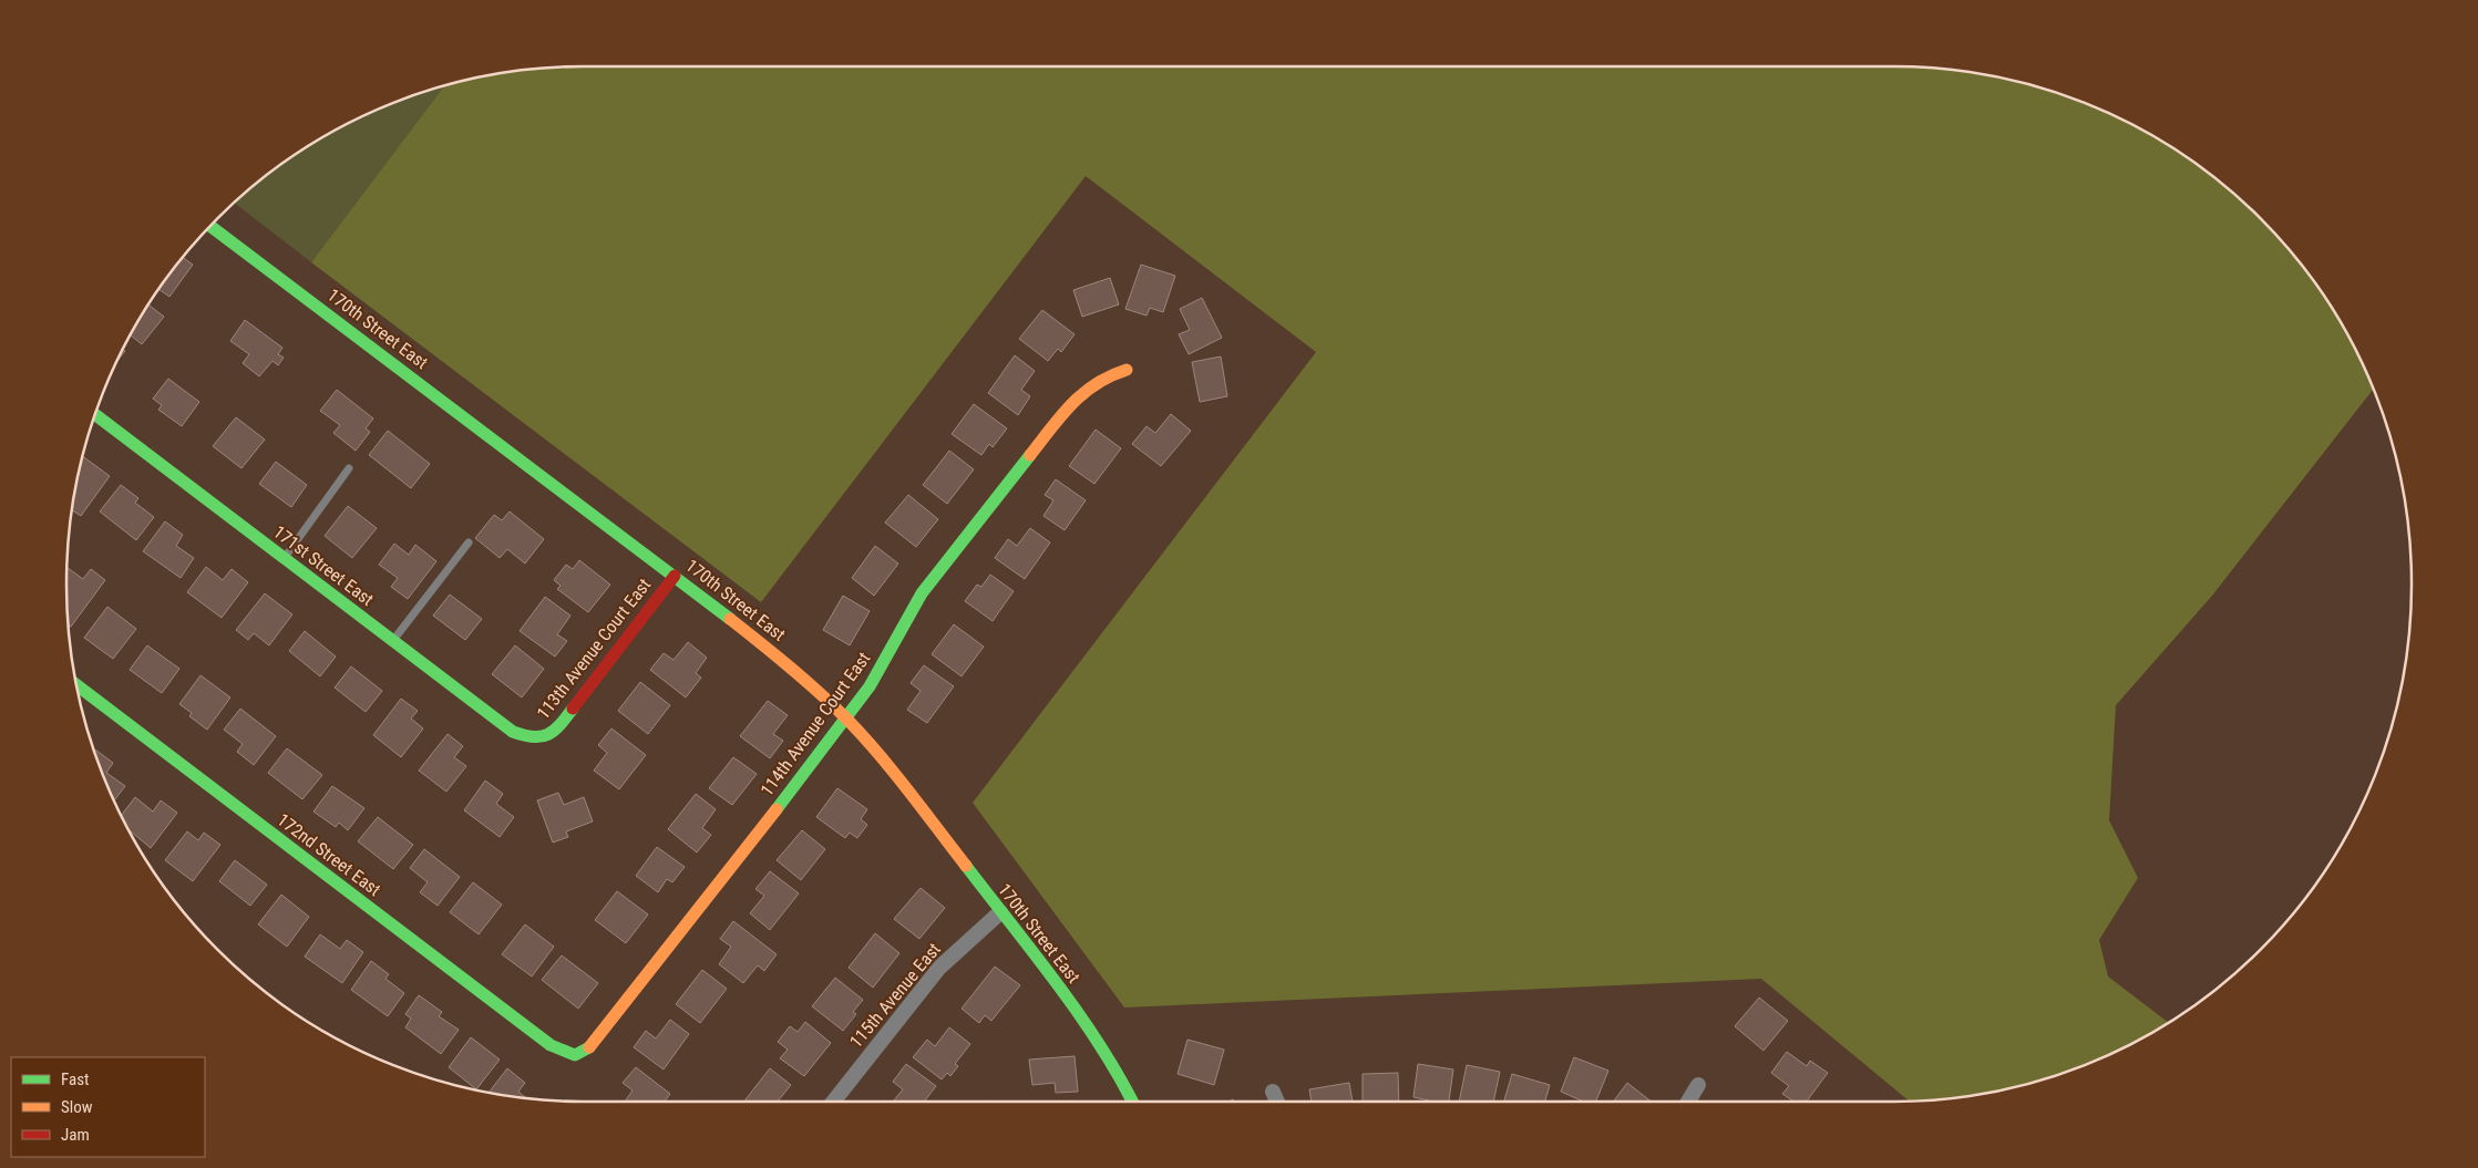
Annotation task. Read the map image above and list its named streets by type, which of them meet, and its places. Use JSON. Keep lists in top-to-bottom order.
{
  "streets": {
    "street": [
      "170th Street East",
      "171st Street East",
      "113th Avenue Court East",
      "114th Avenue Court East",
      "172nd Street East",
      "115th Avenue East"
    ]
  },
  "crossings": [
    ["170th Street East", "113th Avenue Court East"],
    ["170th Street East", "114th Avenue Court East"],
    ["170th Street East", "115th Avenue East"],
    ["171st Street East", "113th Avenue Court East"],
    ["114th Avenue Court East", "172nd Street East"]
  ],
  "legend": ["Fast", "Slow", "Jam"]
}
